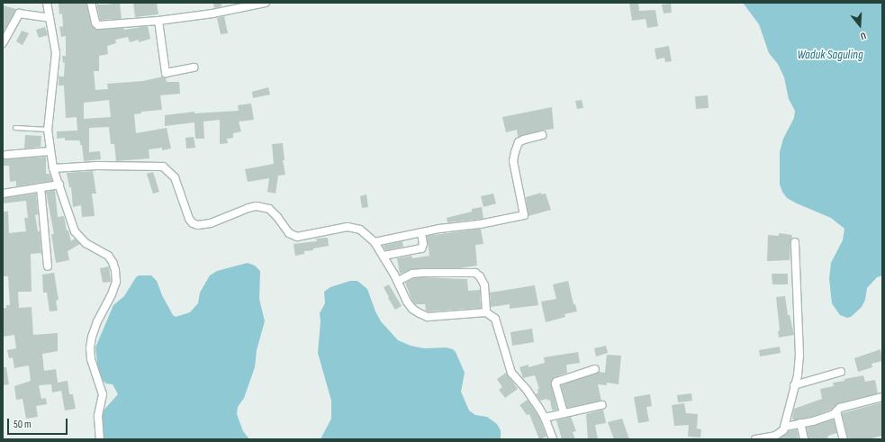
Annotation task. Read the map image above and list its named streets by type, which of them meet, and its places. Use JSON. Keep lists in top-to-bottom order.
{
  "water": ["Waduk Saguling"],
  "scale_bar": "50 m",
  "north": "bottom"
}
